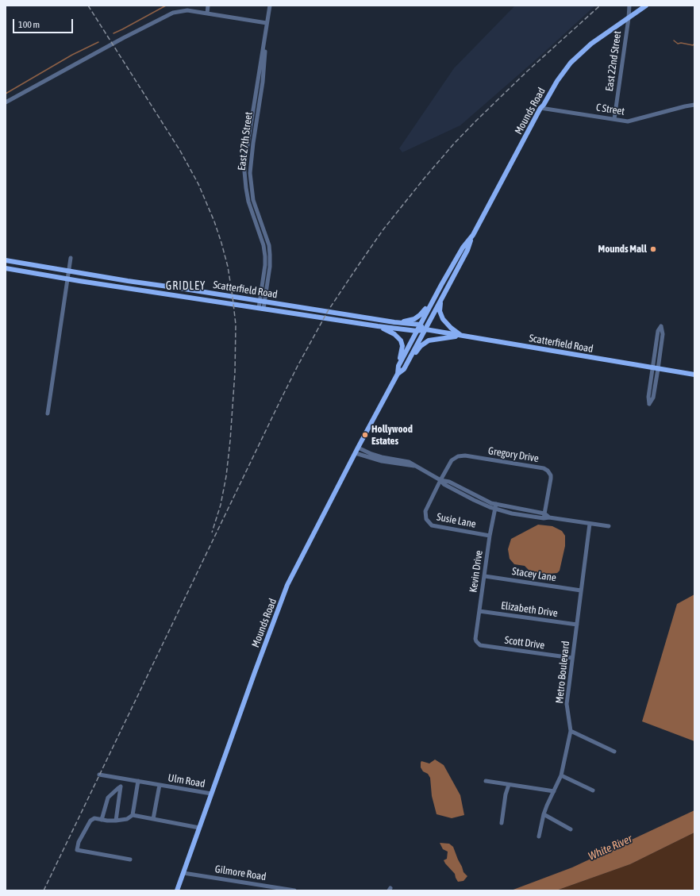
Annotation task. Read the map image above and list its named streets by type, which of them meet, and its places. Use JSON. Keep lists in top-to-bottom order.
{
  "streets": {
    "main road": ["Mounds Road", "Scatterfield Road"],
    "street": [
      "East 22nd Street",
      "C Street",
      "East 27th Street",
      "Gregory Drive",
      "Susie Lane",
      "Kevin Drive",
      "Stacey Lane",
      "Elizabeth Drive",
      "Scott Drive",
      "Metro Boulevard",
      "Ulm Road",
      "Gilmore Road"
    ]
  },
  "crossings": [
    ["East 22nd Street", "C Street"],
    ["East 22nd Street", "Mounds Road"],
    ["C Street", "Mounds Road"],
    ["Mounds Road", "Scatterfield Road"],
    ["Mounds Road", "Ulm Road"],
    ["Mounds Road", "Gilmore Road"],
    ["East 27th Street", "Scatterfield Road"],
    ["Gregory Drive", "Susie Lane"],
    ["Susie Lane", "Kevin Drive"],
    ["Kevin Drive", "Stacey Lane"],
    ["Kevin Drive", "Elizabeth Drive"],
    ["Kevin Drive", "Scott Drive"],
    ["Stacey Lane", "Metro Boulevard"],
    ["Elizabeth Drive", "Metro Boulevard"],
    ["Scott Drive", "Metro Boulevard"]
  ],
  "districts": ["GRIDLEY"],
  "water": ["White River"],
  "places": ["Mounds Mall", "Hollywood Estates"],
  "scale_bar": "100 m"
}
